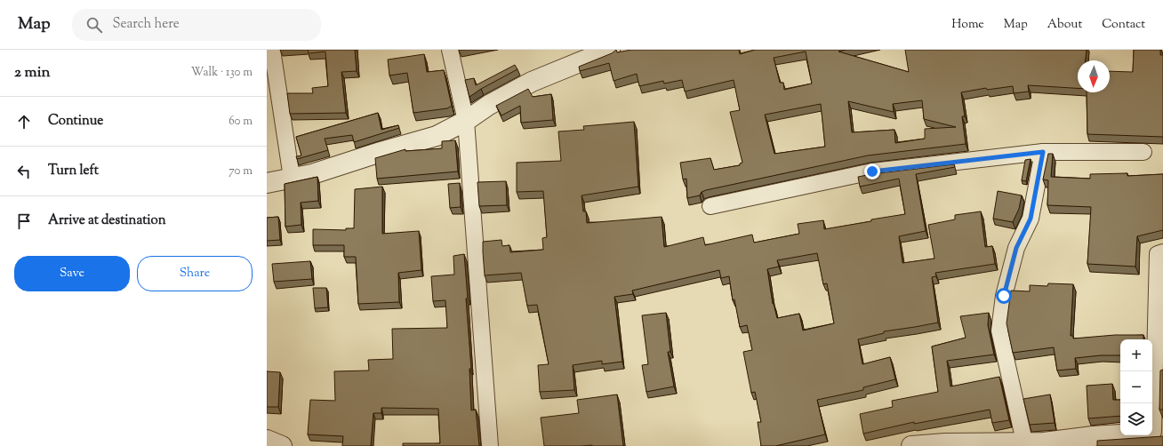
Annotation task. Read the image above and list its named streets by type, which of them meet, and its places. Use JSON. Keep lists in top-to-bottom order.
{
  "north": "bottom",
  "page": {
    "header": "Map",
    "search": "Search here",
    "nav": [
      "Home",
      "Map",
      "About",
      "Contact"
    ],
    "heading": ["2 min", "Walk · 130 m"],
    "list": [
      ["Continue", "60 m"],
      ["Turn left", "70 m"],
      "Arrive at destination"
    ],
    "buttons": ["Save", "Share"],
    "map_buttons": ["+", "−"]
  }
}
